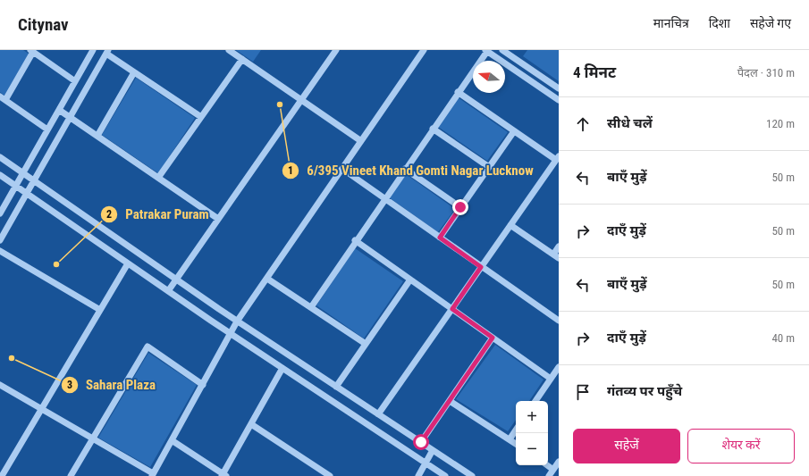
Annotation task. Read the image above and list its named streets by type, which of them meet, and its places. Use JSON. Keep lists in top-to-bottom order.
{
  "places": ["6/395 Vineet Khand Gomti Nagar Lucknow", "Patrakar Puram", "Sahara Plaza"],
  "north": "left",
  "page": {
    "header": "Citynav",
    "nav": ["मानचित्र", "दिशा", "सहेजे गए"],
    "heading": ["4 मिनट", "पैदल · 310 m"],
    "list": [
      ["सीधे चलें", "120 m"],
      ["बाएँ मुड़ें", "50 m"],
      ["दाएँ मुड़ें", "50 m"],
      ["बाएँ मुड़ें", "50 m"],
      ["दाएँ मुड़ें", "40 m"],
      "गंतव्य पर पहुँचे"
    ],
    "map_buttons": ["+", "−"],
    "buttons": ["सहेजें", "शेयर करें"]
  }
}
